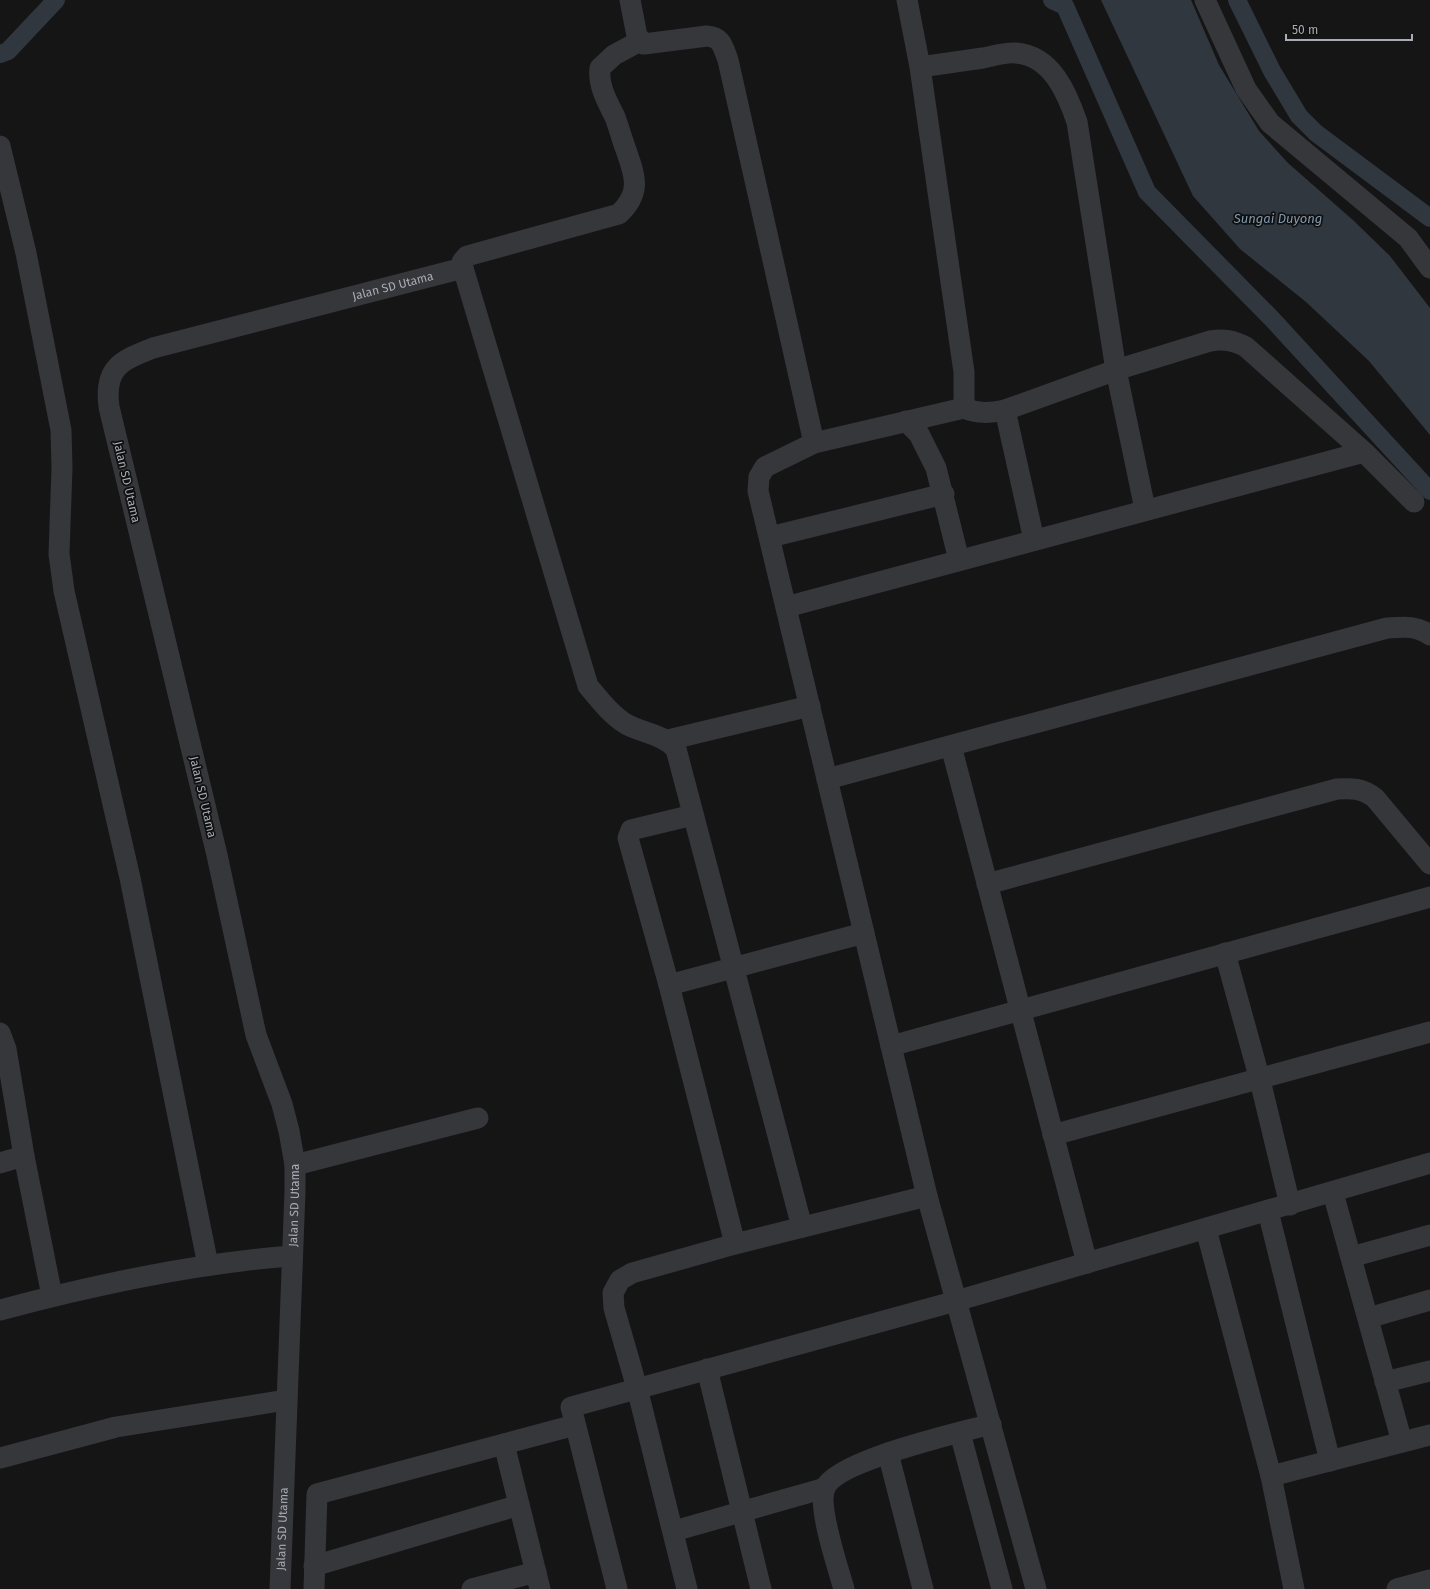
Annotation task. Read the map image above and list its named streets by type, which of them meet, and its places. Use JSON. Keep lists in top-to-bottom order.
{
  "streets": {
    "street": ["Jalan SD Utama"]
  },
  "water": ["Sungai Duyong"],
  "scale_bar": "50 m"
}
